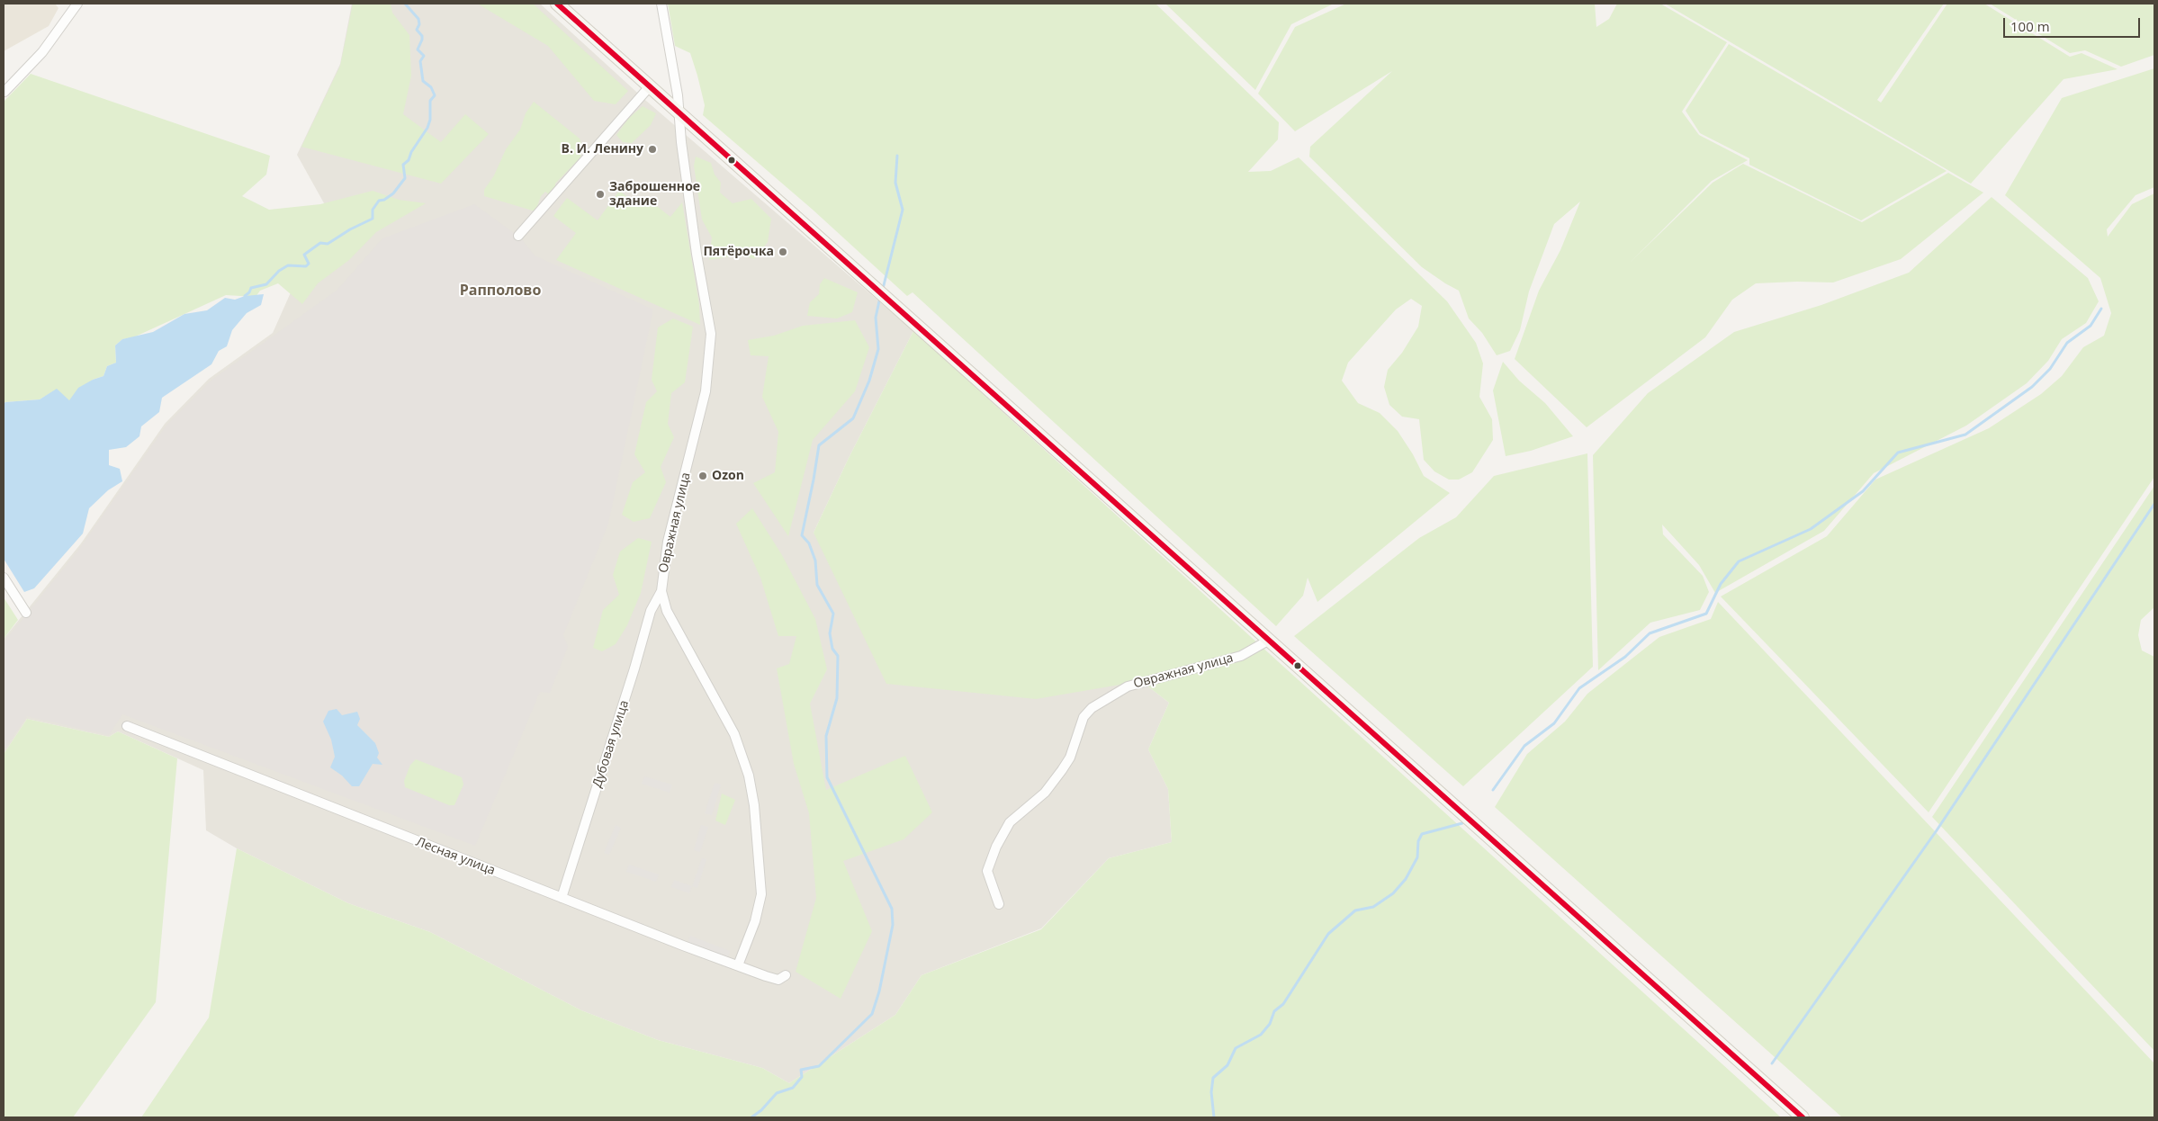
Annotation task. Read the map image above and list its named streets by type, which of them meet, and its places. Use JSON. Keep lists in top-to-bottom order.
{
  "streets": {
    "street": ["Овражная улица", "Дубовая улица", "Лесная улица"]
  },
  "crossings": [
    ["Овражная улица", "Дубовая улица"],
    ["Овражная улица", "Лесная улица"],
    ["Дубовая улица", "Лесная улица"]
  ],
  "districts": ["Рапполово"],
  "places": [
    "В. И. Ленину",
    "Заброшенное здание",
    "Пятёрочка",
    "Ozon"
  ],
  "scale_bar": "100 m"
}
